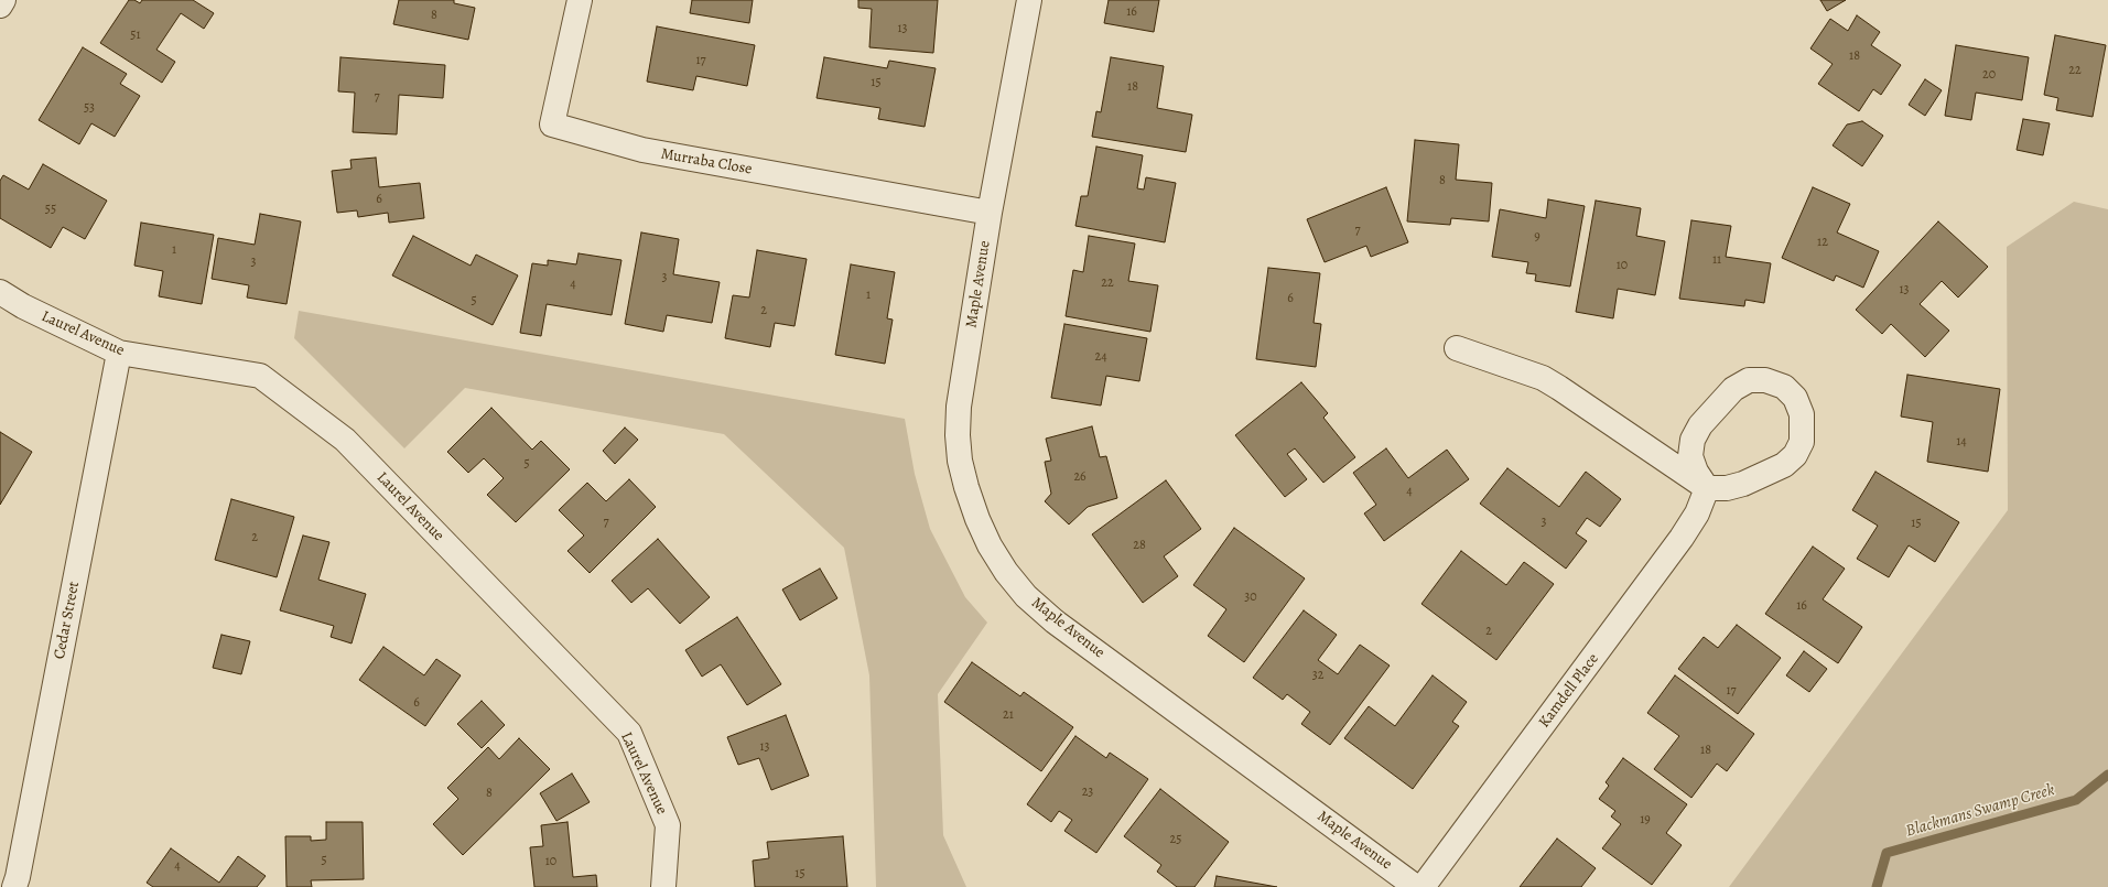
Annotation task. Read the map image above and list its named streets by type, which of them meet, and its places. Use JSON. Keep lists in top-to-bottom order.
{
  "streets": {
    "street": [
      "Murraba Close",
      "Maple Avenue",
      "Laurel Avenue",
      "Cedar Street",
      "Kamdell Place"
    ]
  },
  "crossings": [
    ["Murraba Close", "Maple Avenue"],
    ["Laurel Avenue", "Cedar Street"]
  ],
  "water": ["Blackmans Swamp Creek"],
  "house_numbers": [
    "16",
    "8",
    "13",
    "51",
    "18",
    "17",
    "22",
    "20",
    "15",
    "18",
    "7",
    "53",
    "8",
    "6",
    "55",
    "7",
    "9",
    "12",
    "1",
    "11",
    "3",
    "10",
    "3",
    "22",
    "4",
    "13",
    "1",
    "6",
    "5",
    "2",
    "24",
    "14",
    "5",
    "26",
    "4",
    "7",
    "3",
    "15",
    "2",
    "28",
    "30",
    "16",
    "2",
    "32",
    "17",
    "6",
    "21",
    "13",
    "18",
    "23",
    "8",
    "19",
    "25",
    "5",
    "10",
    "4",
    "15"
  ]
}
